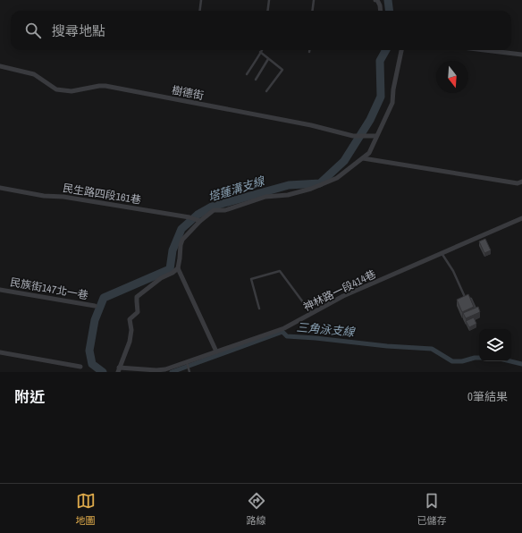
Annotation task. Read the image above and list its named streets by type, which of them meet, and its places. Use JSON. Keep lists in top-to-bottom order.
{
  "streets": {
    "street": [
      "樹德街",
      "民生路四段161巷",
      "民族街147北一巷",
      "神林路一段414巷"
    ]
  },
  "water": ["塔蓮溝支線", "三角泳支線"],
  "north": "bottom",
  "page": {
    "search": "搜尋地點",
    "heading": ["附近", "0筆結果"],
    "nav": ["地圖", "路線", "已儲存"]
  }
}
